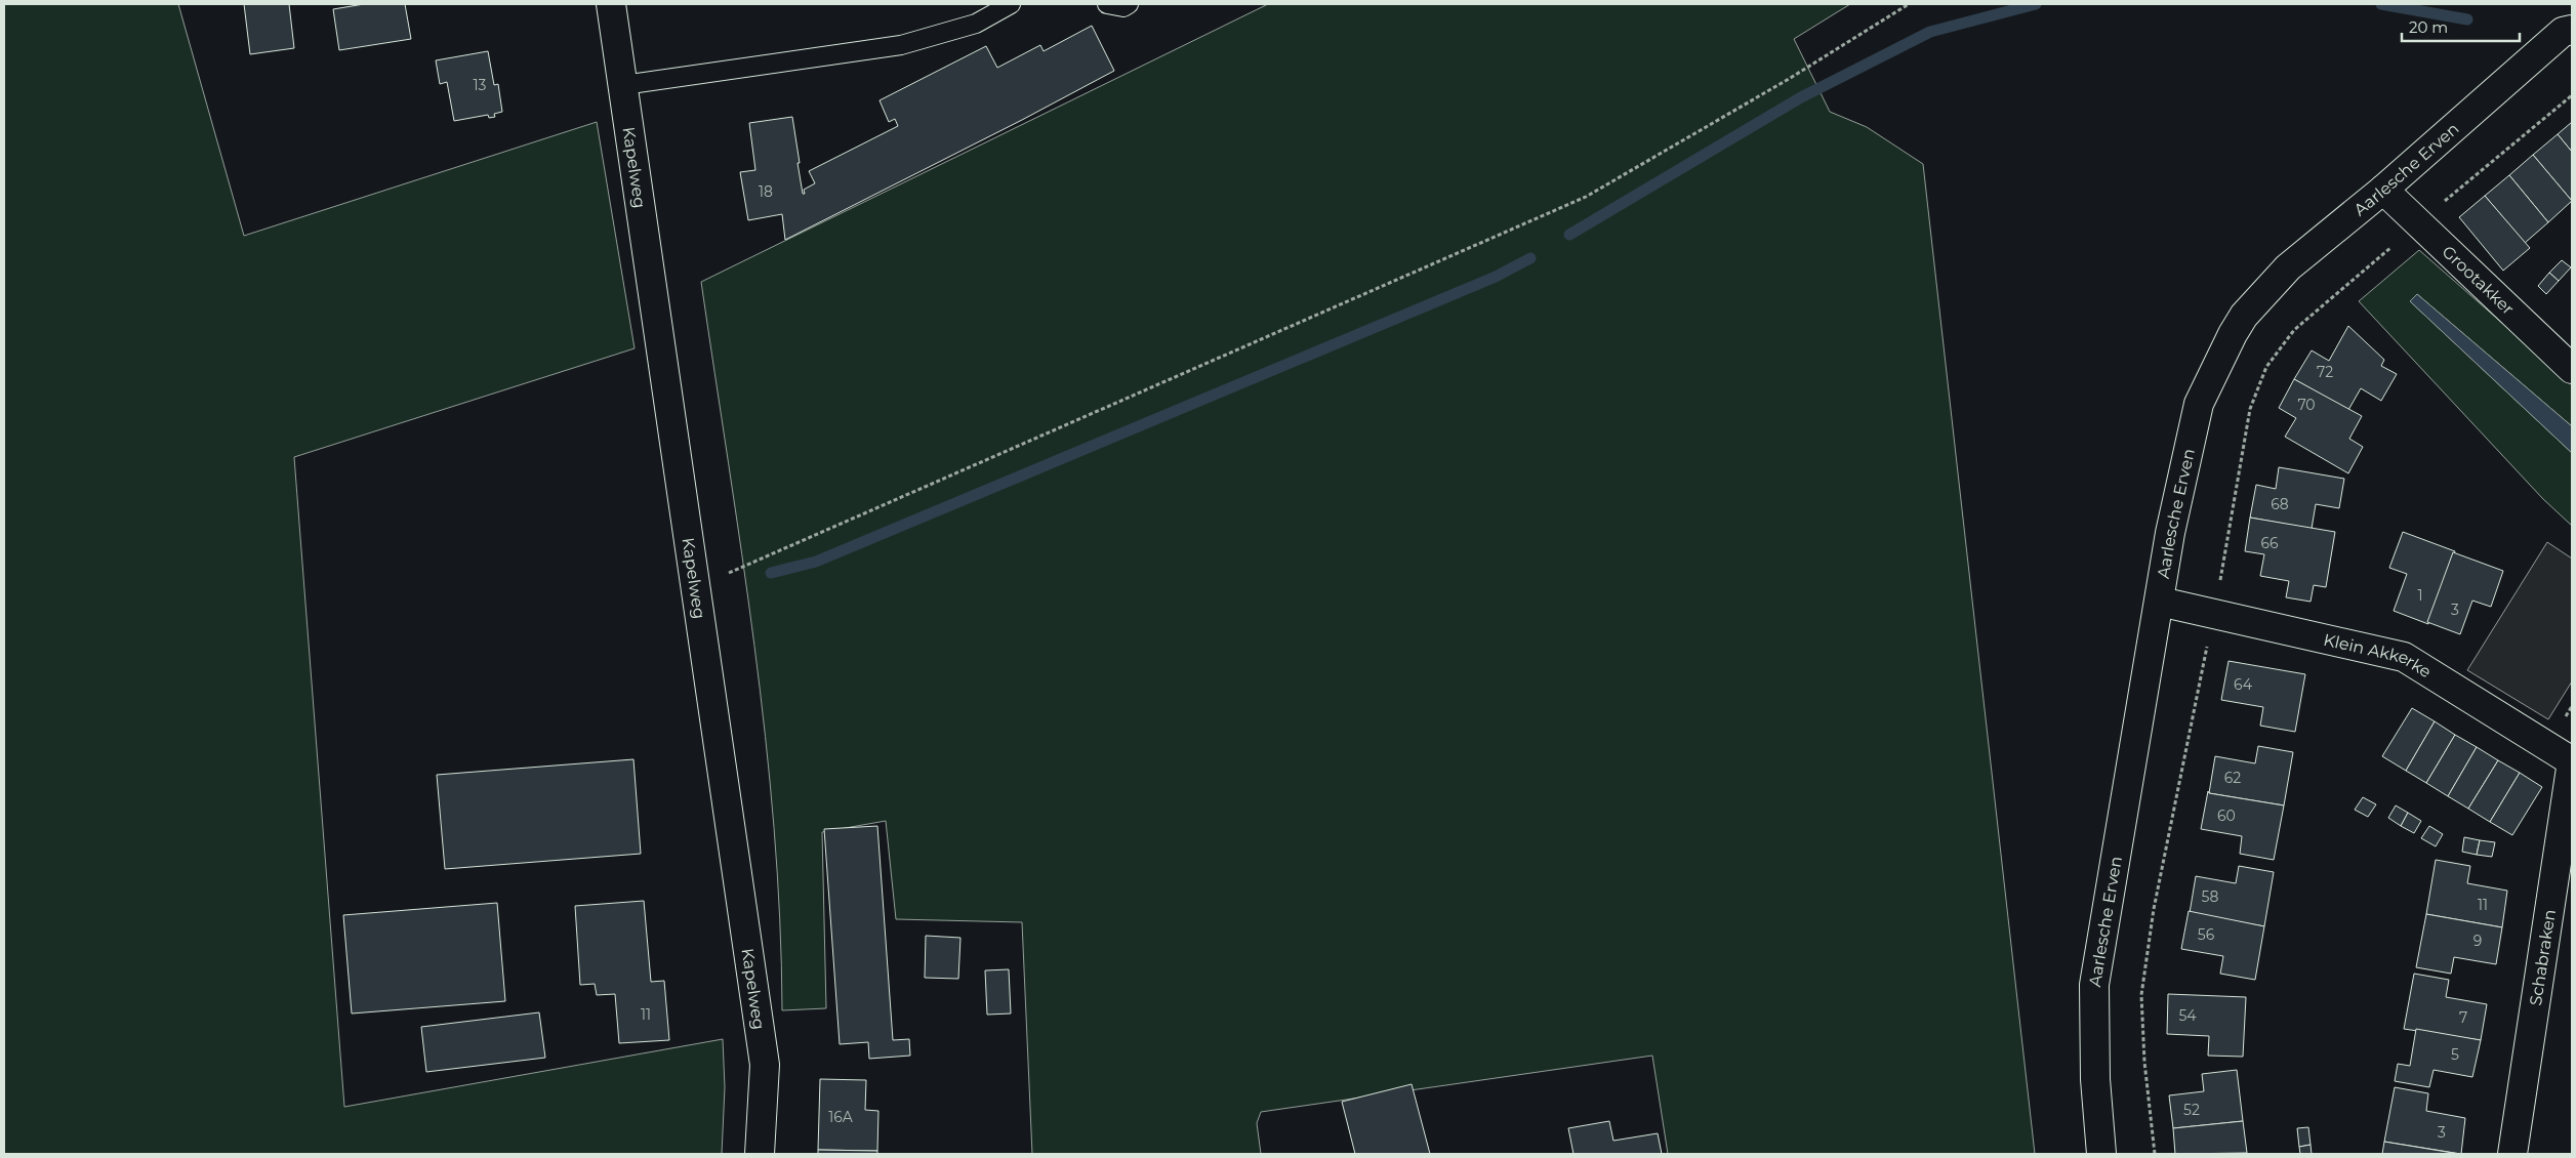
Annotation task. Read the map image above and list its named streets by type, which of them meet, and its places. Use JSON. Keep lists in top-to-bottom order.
{
  "streets": {
    "street": [
      "Kapelweg",
      "Aarlesche Erven",
      "Grootakker",
      "Klein Akkerke",
      "Schabraken"
    ]
  },
  "crossings": [
    ["Aarlesche Erven", "Grootakker"],
    ["Aarlesche Erven", "Klein Akkerke"],
    ["Klein Akkerke", "Schabraken"]
  ],
  "house_numbers": [
    "13",
    "18",
    "72",
    "70",
    "68",
    "66",
    "1",
    "3",
    "64",
    "62",
    "60",
    "58",
    "11",
    "56",
    "9",
    "11",
    "54",
    "7",
    "5",
    "52",
    "16A",
    "3"
  ],
  "scale_bar": "20 m"
}
